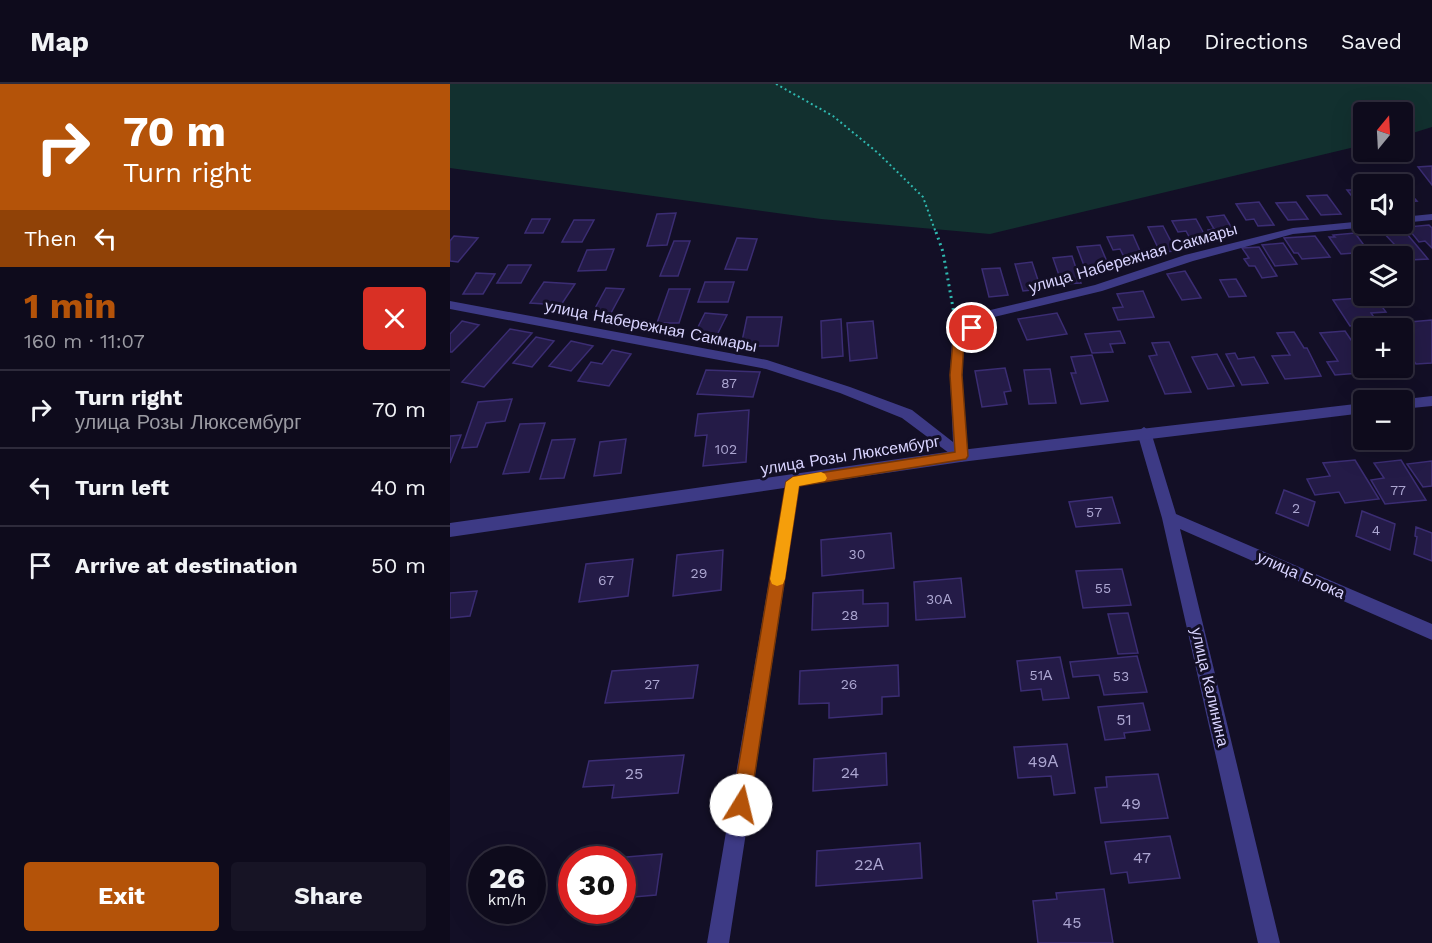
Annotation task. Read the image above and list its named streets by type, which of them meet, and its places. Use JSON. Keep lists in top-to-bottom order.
{
  "streets": {
    "street": [
      "улица Набережная Сакмары",
      "улица Розы Люксембург",
      "улица Блока",
      "улица Калинина"
    ]
  },
  "crossings": [
    ["улица Набережная Сакмары", "улица Розы Люксембург"],
    ["улица Розы Люксембург", "улица Калинина"],
    ["улица Блока", "улица Калинина"]
  ],
  "house_numbers": [
    "87",
    "102",
    "77",
    "2",
    "57",
    "4",
    "30",
    "29",
    "67",
    "55",
    "30А",
    "28",
    "51А",
    "53",
    "27",
    "26",
    "51",
    "49А",
    "24",
    "25",
    "49",
    "47",
    "22А",
    "45"
  ],
  "north": "top",
  "page": {
    "header": "Map",
    "nav": ["Map", "Directions", "Saved"],
    "turn": ["70 m", "Turn right"],
    "map_buttons": ["+", "−"],
    "then": "Then",
    "heading": ["1 min", "160 m · 11:07"],
    "list": [
      {
        "name": "Turn right",
        "note": "улица Розы Люксембург",
        "value": "70 m"
      },
      {
        "name": "Turn left",
        "value": "40 m"
      },
      {
        "name": "Arrive at destination",
        "value": "50 m"
      }
    ],
    "speed": "26 km/h",
    "limit": "30",
    "buttons": ["Exit", "Share"]
  }
}
